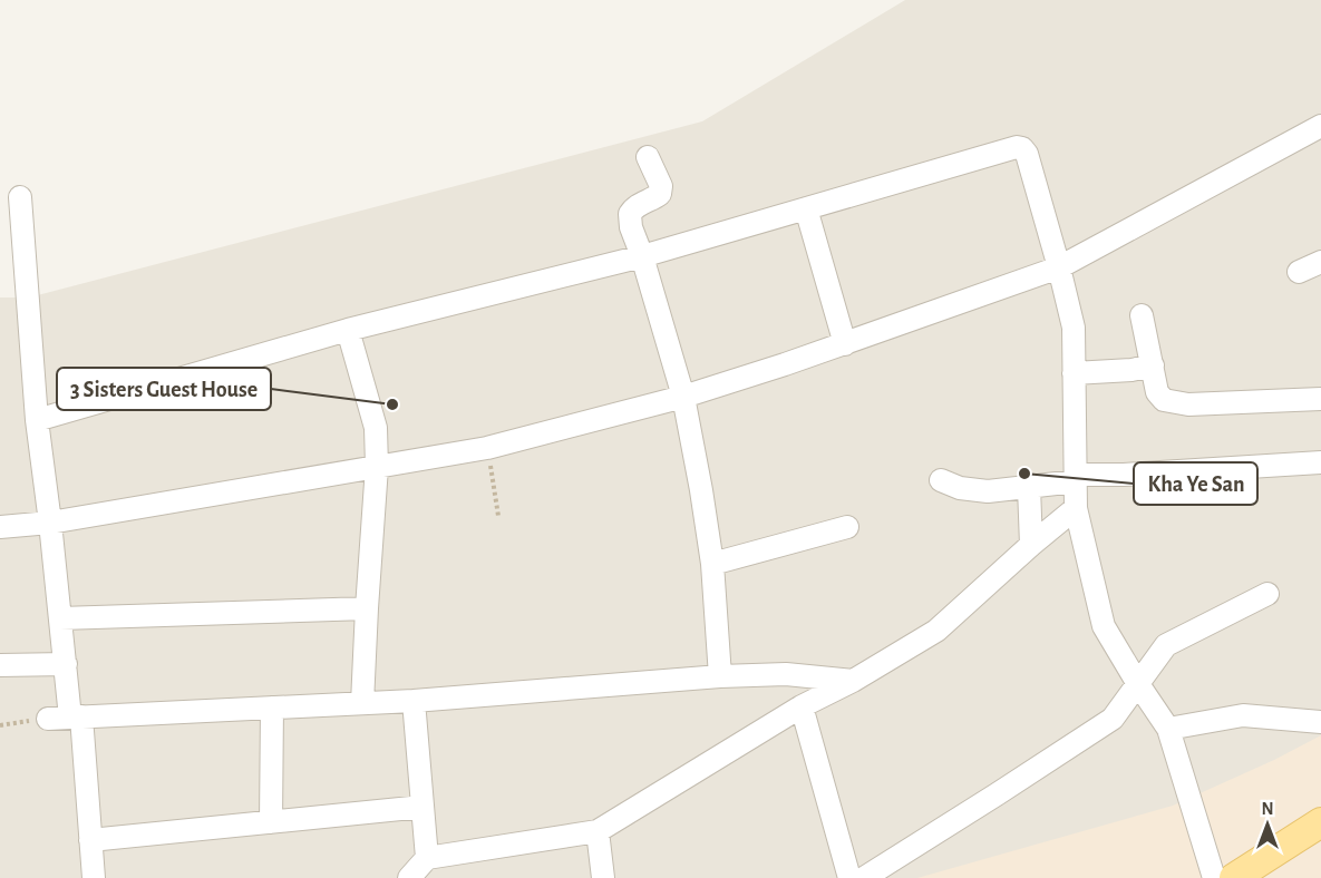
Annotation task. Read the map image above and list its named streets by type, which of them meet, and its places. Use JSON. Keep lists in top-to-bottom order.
{
  "places": ["3 Sisters Guest House", "Kha Ye San"],
  "north": "top"
}
